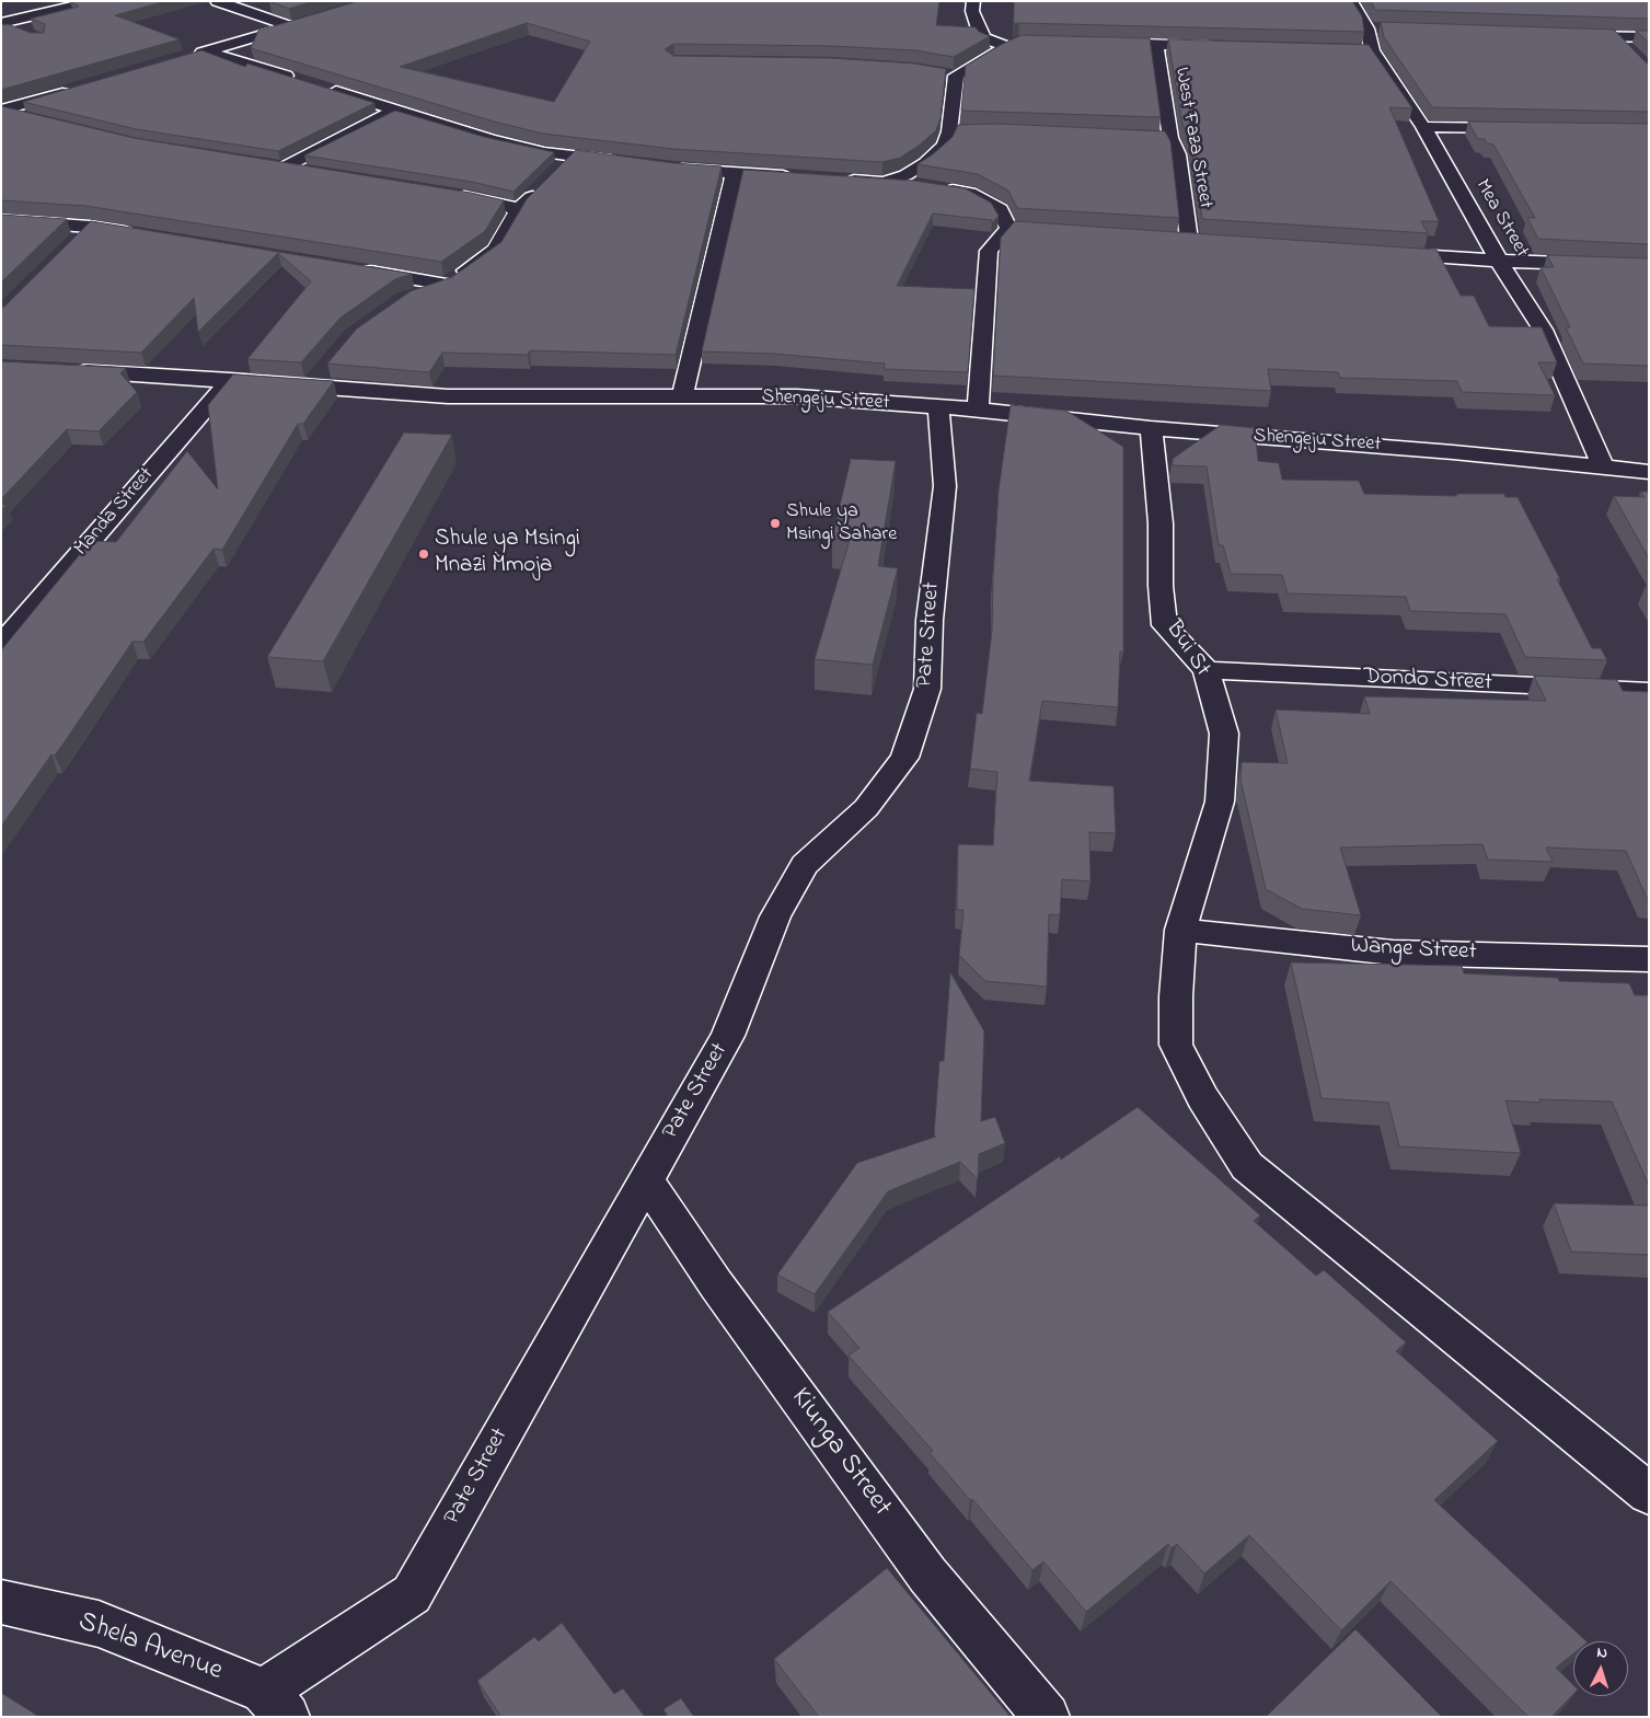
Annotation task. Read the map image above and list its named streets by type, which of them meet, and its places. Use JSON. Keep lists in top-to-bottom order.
{
  "streets": {
    "street": [
      "West Faza Street",
      "Mea Street",
      "Shengeju Street",
      "Manda Street",
      "Pate Street",
      "Bui St",
      "Dondo Street",
      "Wange Street",
      "Kiunga Street",
      "Shela Avenue"
    ]
  },
  "crossings": [
    ["Mea Street", "Shengeju Street"],
    ["Shengeju Street", "Manda Street"],
    ["Shengeju Street", "Pate Street"],
    ["Shengeju Street", "Bui St"],
    ["Pate Street", "Kiunga Street"],
    ["Pate Street", "Shela Avenue"],
    ["Bui St", "Dondo Street"],
    ["Bui St", "Wange Street"]
  ],
  "places": ["Shule ya Msingi Sahare", "Shule ya Msingi Mnazi Mmoja"],
  "north": "top"
}
